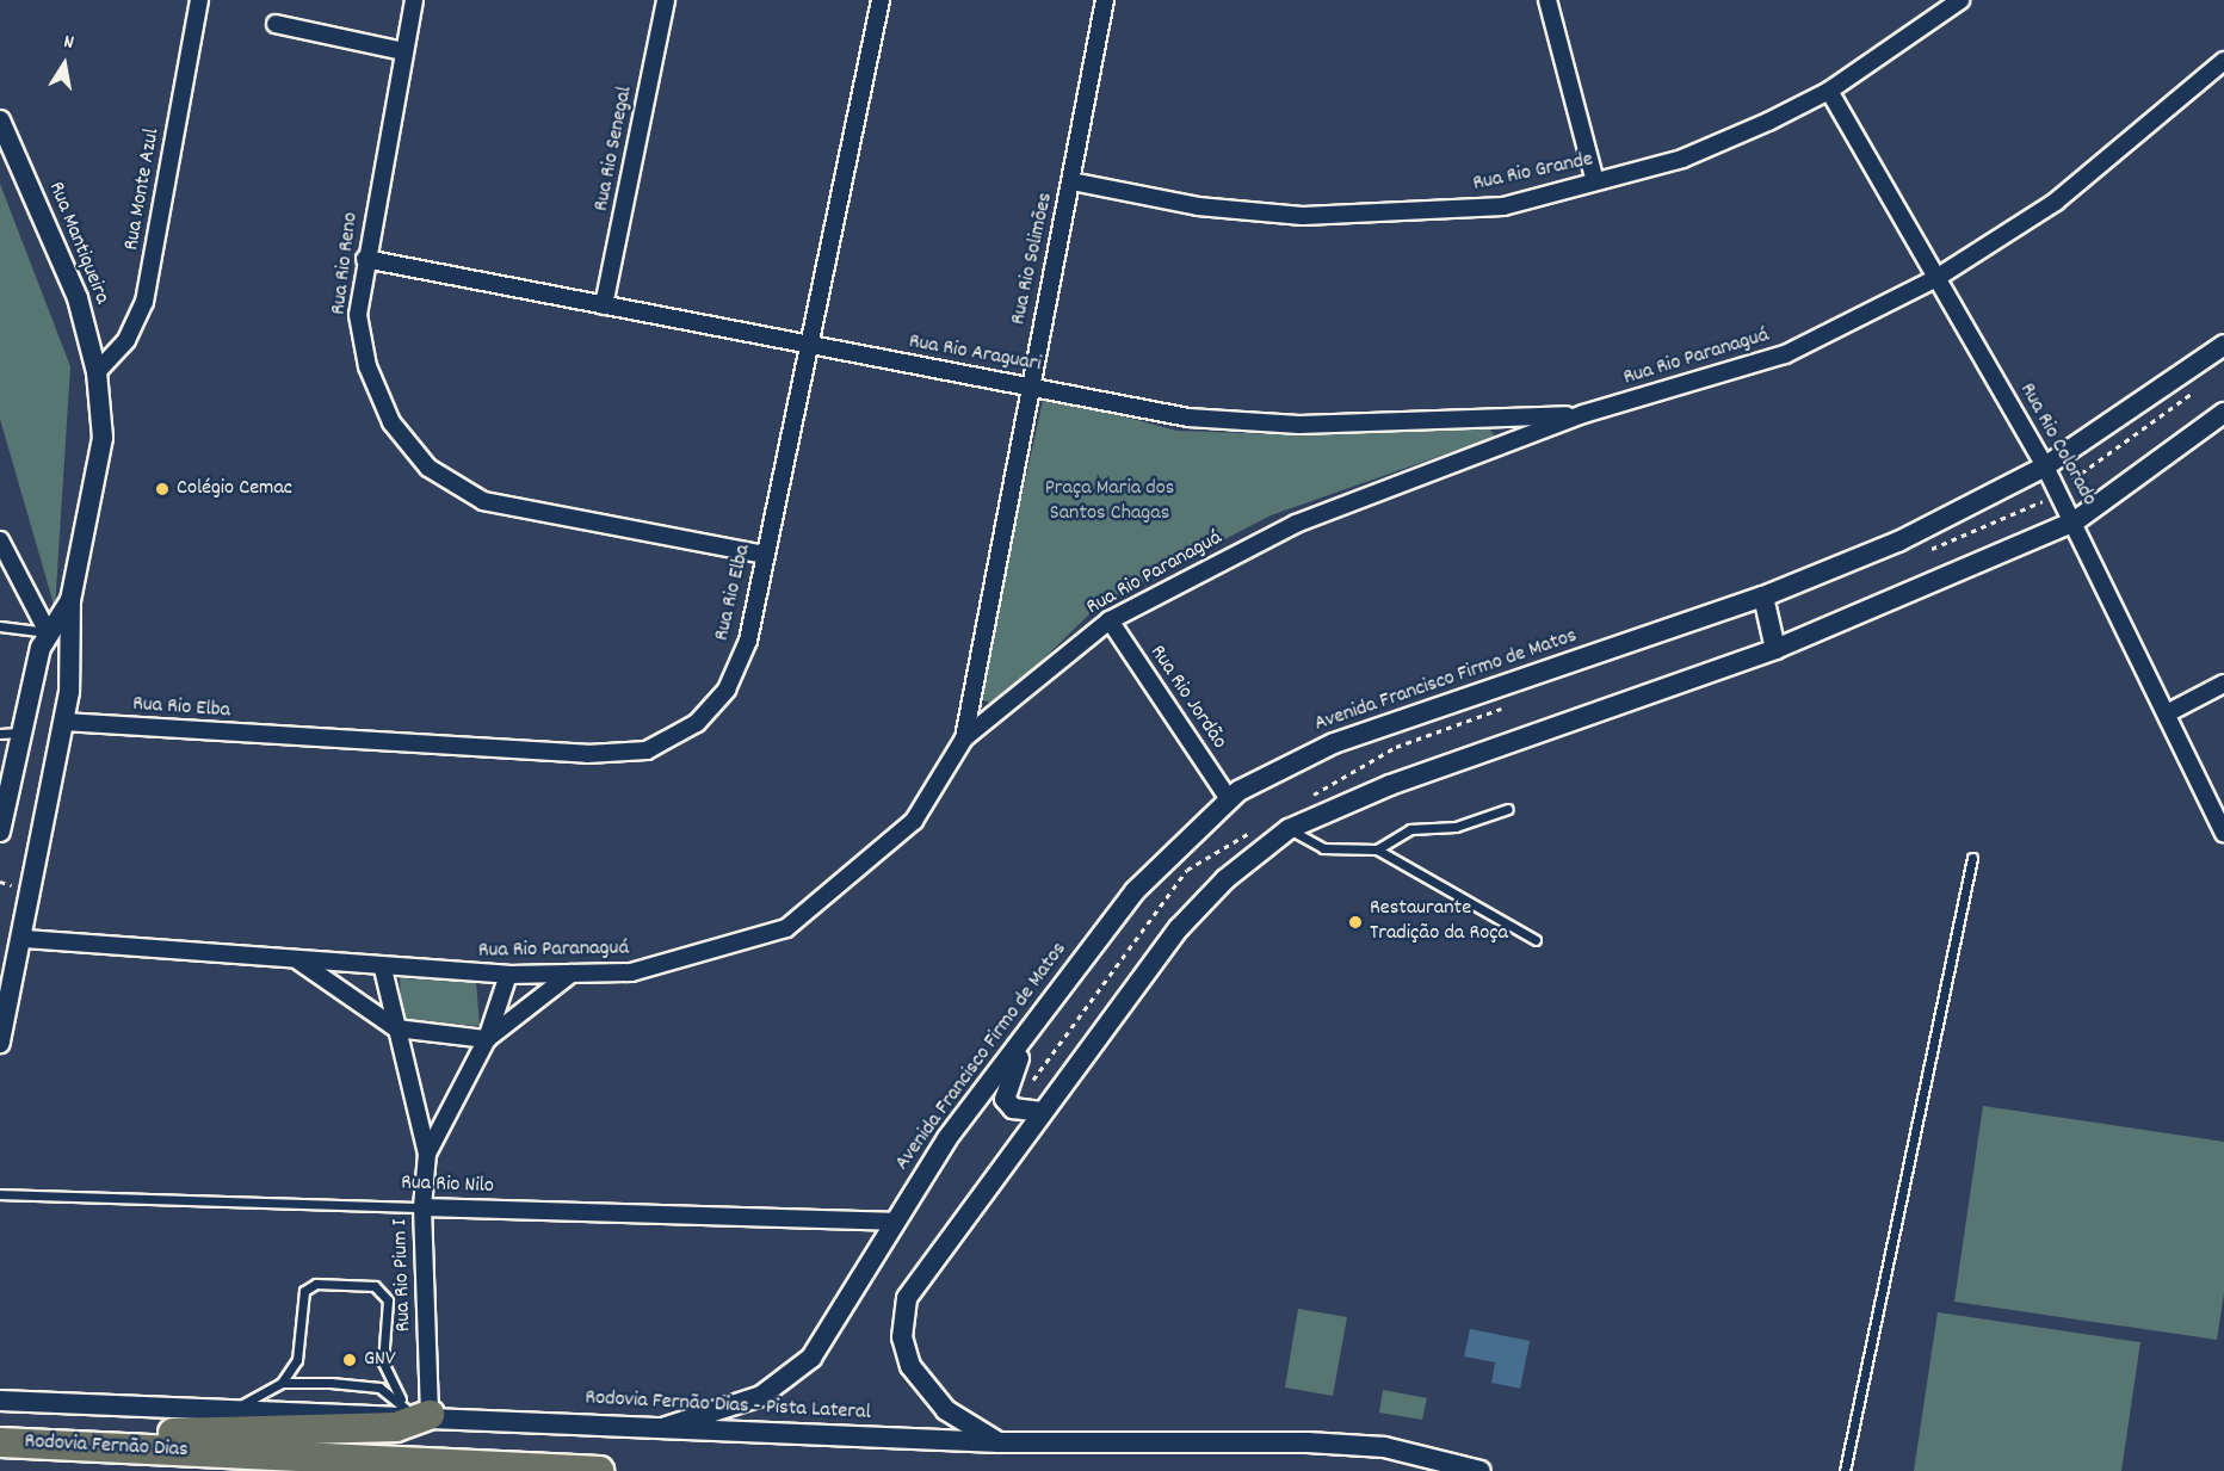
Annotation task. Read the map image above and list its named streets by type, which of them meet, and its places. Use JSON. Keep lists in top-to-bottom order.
{
  "streets": {
    "highway": ["Rodovia Fernão Dias"],
    "street": [
      "Rua Rio Senegal",
      "Rua Rio Grande",
      "Rua Monte Azul",
      "Rua Mantiqueira",
      "Rua Rio Solimões",
      "Rua Rio Reno",
      "Rua Rio Araguari",
      "Rua Rio Paranaguá",
      "Rua Rio Colorado",
      "Rua Rio Elba",
      "Avenida Francisco Firmo de Matos",
      "Rua Rio Jordão",
      "Rua Rio Nilo",
      "Rua Rio Pium I",
      "Rodovia Fernão Dias - Pista Lateral"
    ]
  },
  "crossings": [
    ["Rua Rio Senegal", "Rua Rio Araguari"],
    ["Rua Rio Grande", "Rua Rio Solimões"],
    ["Rua Rio Grande", "Rua Rio Colorado"],
    ["Rua Monte Azul", "Rua Mantiqueira"],
    ["Rua Mantiqueira", "Rua Rio Paranaguá"],
    ["Rua Mantiqueira", "Rua Rio Elba"],
    ["Rua Rio Solimões", "Rua Rio Araguari"],
    ["Rua Rio Solimões", "Rua Rio Paranaguá"],
    ["Rua Rio Reno", "Rua Rio Araguari"],
    ["Rua Rio Reno", "Rua Rio Elba"],
    ["Rua Rio Araguari", "Rua Rio Paranaguá"],
    ["Rua Rio Araguari", "Rua Rio Elba"],
    ["Rua Rio Paranaguá", "Rua Rio Colorado"],
    ["Rua Rio Paranaguá", "Rua Rio Jordão"],
    ["Rua Rio Paranaguá", "Rua Rio Pium I"],
    ["Rua Rio Colorado", "Avenida Francisco Firmo de Matos"],
    ["Avenida Francisco Firmo de Matos", "Rua Rio Jordão"],
    ["Avenida Francisco Firmo de Matos", "Rua Rio Nilo"],
    ["Avenida Francisco Firmo de Matos", "Rodovia Fernão Dias - Pista Lateral"],
    ["Rua Rio Nilo", "Rua Rio Pium I"],
    ["Rua Rio Pium I", "Rodovia Fernão Dias - Pista Lateral"]
  ],
  "parks": ["Praça Maria dos Santos Chagas"],
  "places": ["Colégio Cemac", "Restaurante Tradição da Roça", "GNV"],
  "north": "top"
}
